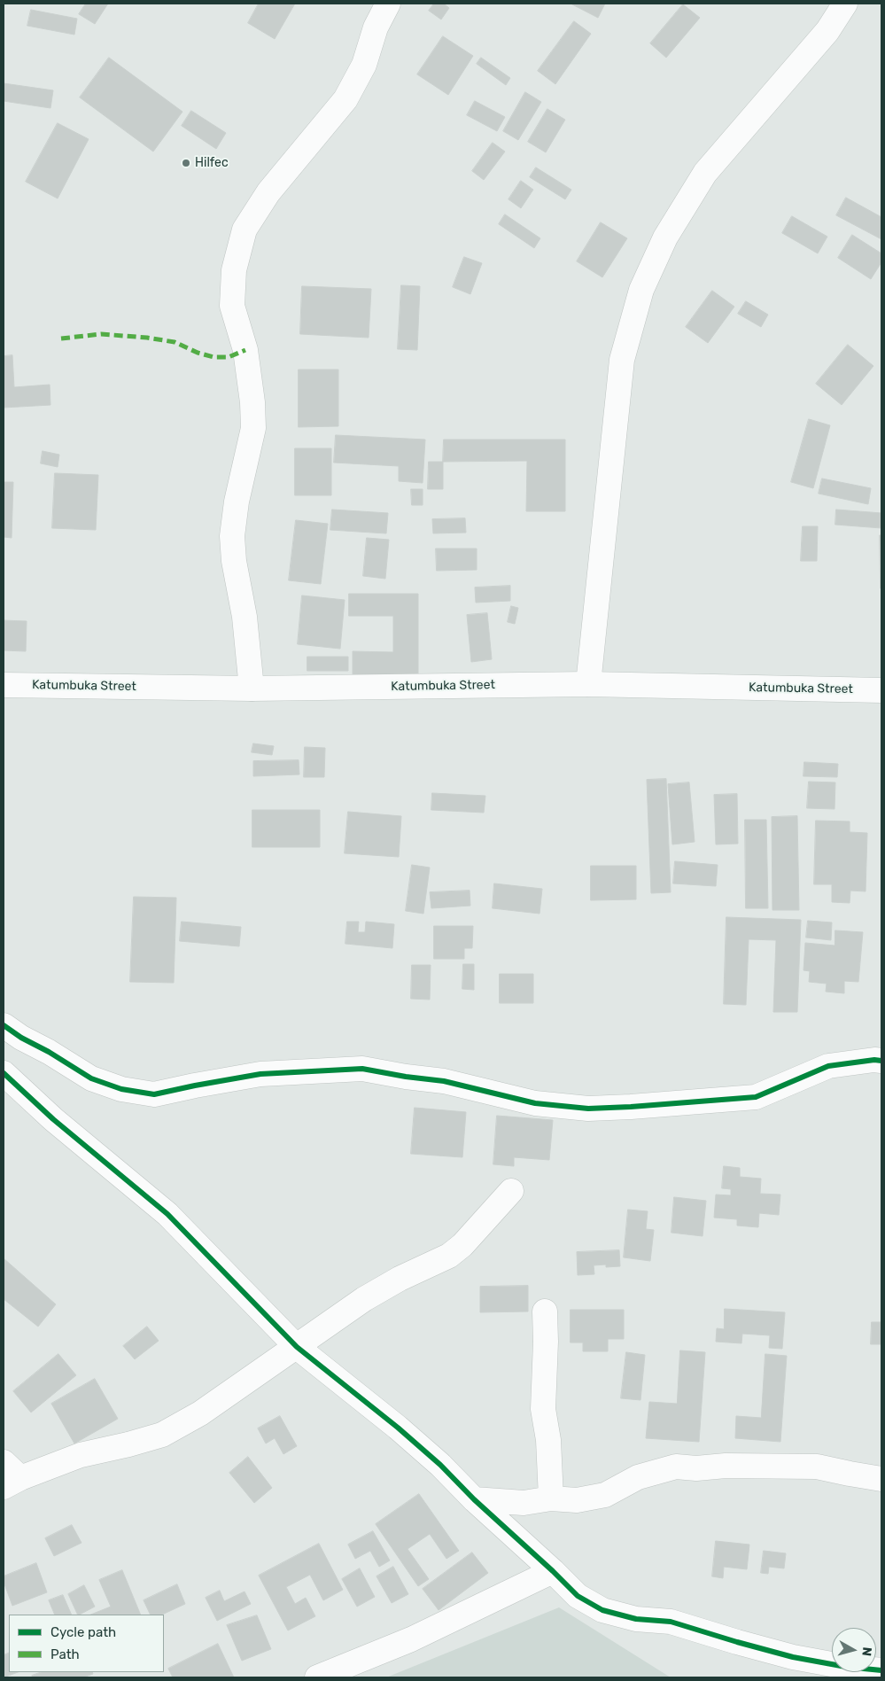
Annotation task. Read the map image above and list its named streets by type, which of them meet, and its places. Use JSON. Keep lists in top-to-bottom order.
{
  "streets": {
    "street": ["Katumbuka Street"]
  },
  "places": ["Hilfec"],
  "legend": ["Cycle path", "Path"],
  "north": "right"
}
